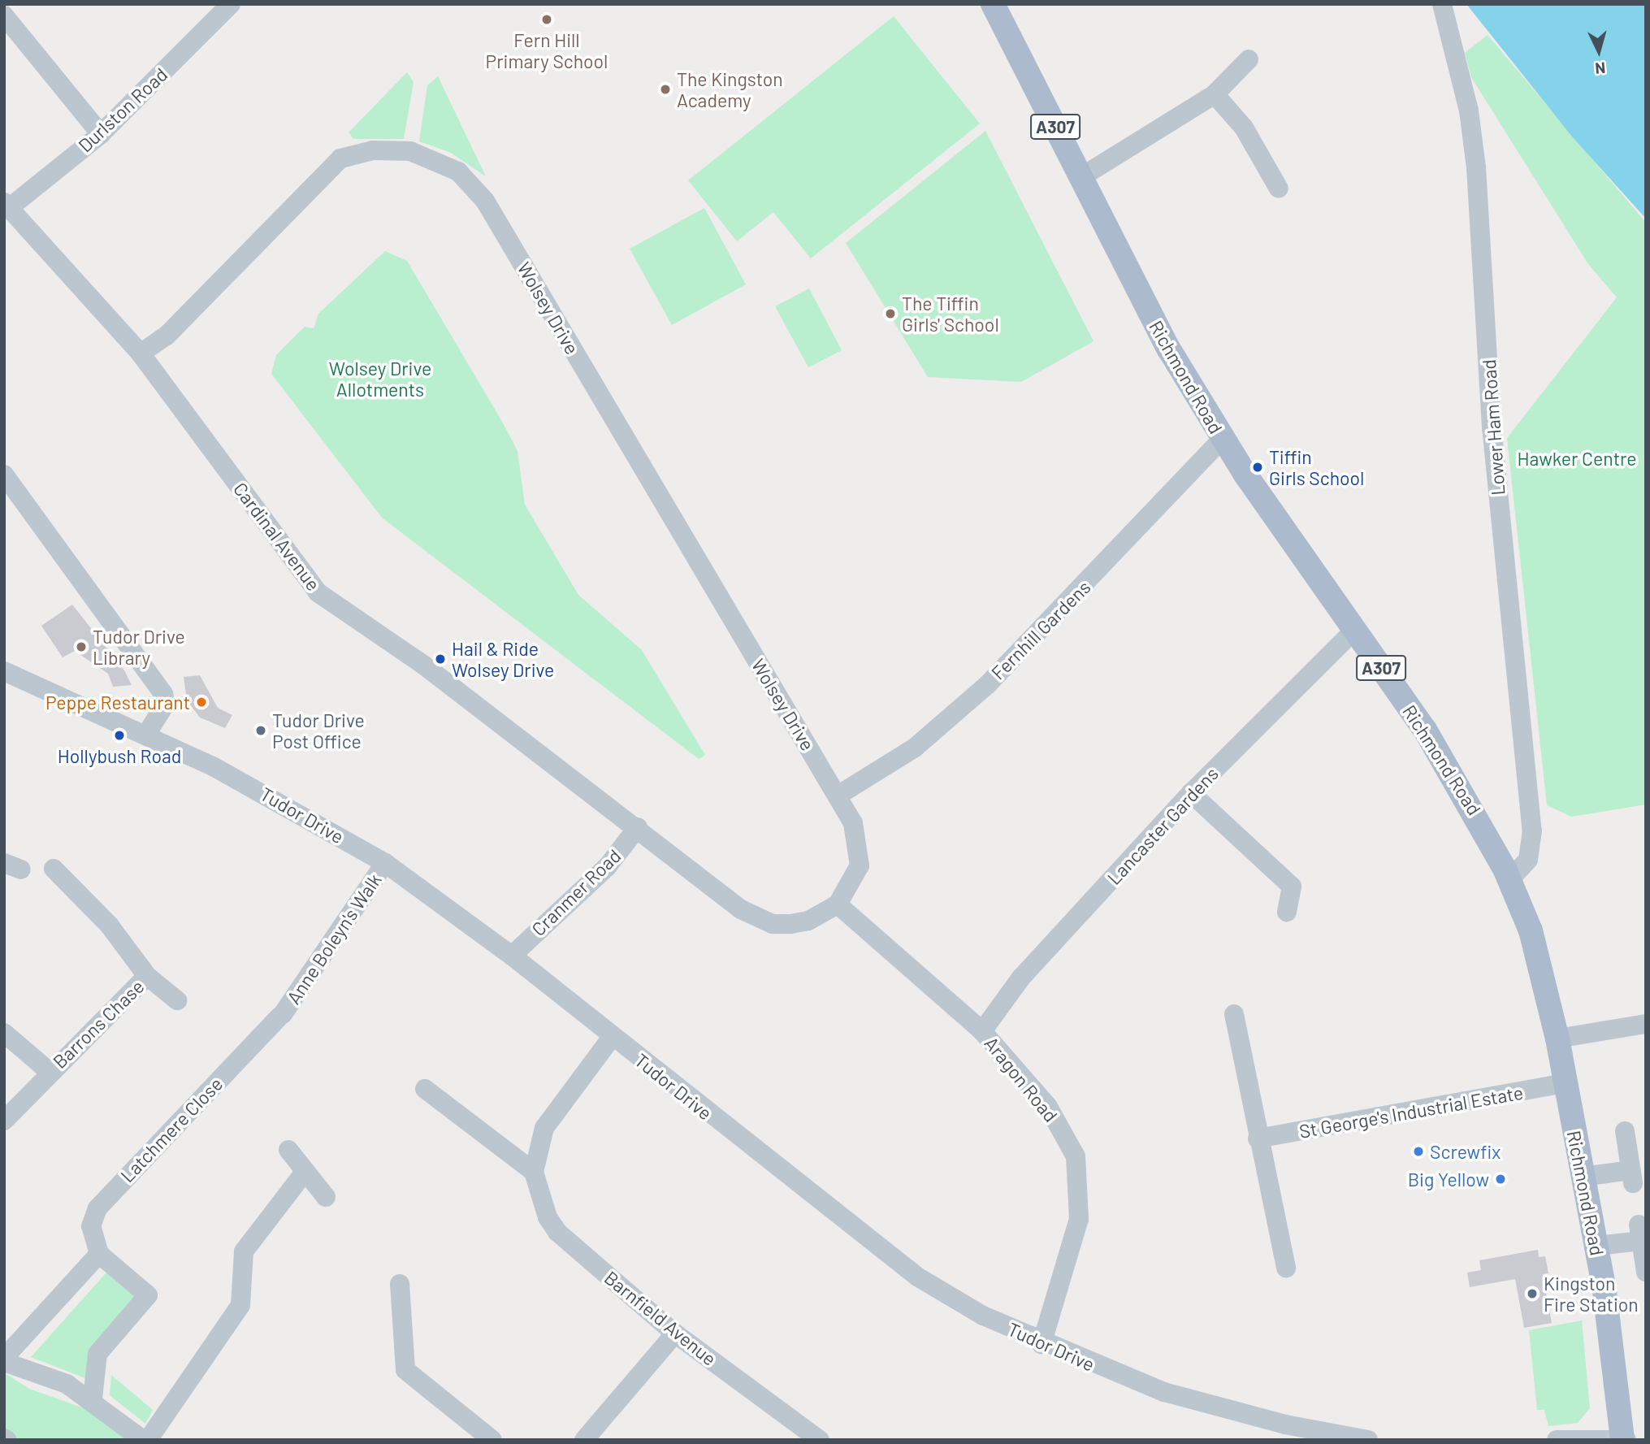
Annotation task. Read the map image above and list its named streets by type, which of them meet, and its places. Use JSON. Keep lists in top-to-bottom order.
{
  "streets": {
    "main road": ["A307", "Richmond Road"],
    "street": [
      "Durlston Road",
      "Wolsey Drive",
      "Lower Ham Road",
      "Cardinal Avenue",
      "Fernhill Gardens",
      "Tudor Drive",
      "Lancaster Gardens",
      "Cranmer Road",
      "Anne Boleyn's Walk",
      "Barrons Chase",
      "Aragon Road",
      "St George's Industrial Estate",
      "Latchmere Close",
      "Barnfield Avenue"
    ]
  },
  "crossings": [
    ["Durlston Road", "Cardinal Avenue"],
    ["Wolsey Drive", "Cardinal Avenue"],
    ["Wolsey Drive", "Fernhill Gardens"],
    ["Richmond Road", "Lower Ham Road"],
    ["Richmond Road", "Fernhill Gardens"],
    ["Richmond Road", "Lancaster Gardens"],
    ["Richmond Road", "St George's Industrial Estate"],
    ["Cardinal Avenue", "Cranmer Road"],
    ["Tudor Drive", "Cranmer Road"],
    ["Tudor Drive", "Anne Boleyn's Walk"],
    ["Tudor Drive", "Aragon Road"],
    ["Tudor Drive", "Barnfield Avenue"],
    ["Lancaster Gardens", "Aragon Road"],
    ["Anne Boleyn's Walk", "Latchmere Close"]
  ],
  "parks": ["Wolsey Drive Allotments", "Hawker Centre"],
  "places": [
    "Fern Hill Primary School",
    "The Kingston Academy",
    "The Tiffin Girls' School",
    "Tiffin Girls School",
    "Tudor Drive Library",
    "Hail & Ride Wolsey Drive",
    "Peppe Restaurant",
    "Tudor Drive Post Office",
    "Hollybush Road",
    "Screwfix",
    "Big Yellow",
    "Kingston Fire Station"
  ],
  "north": "bottom"
}
